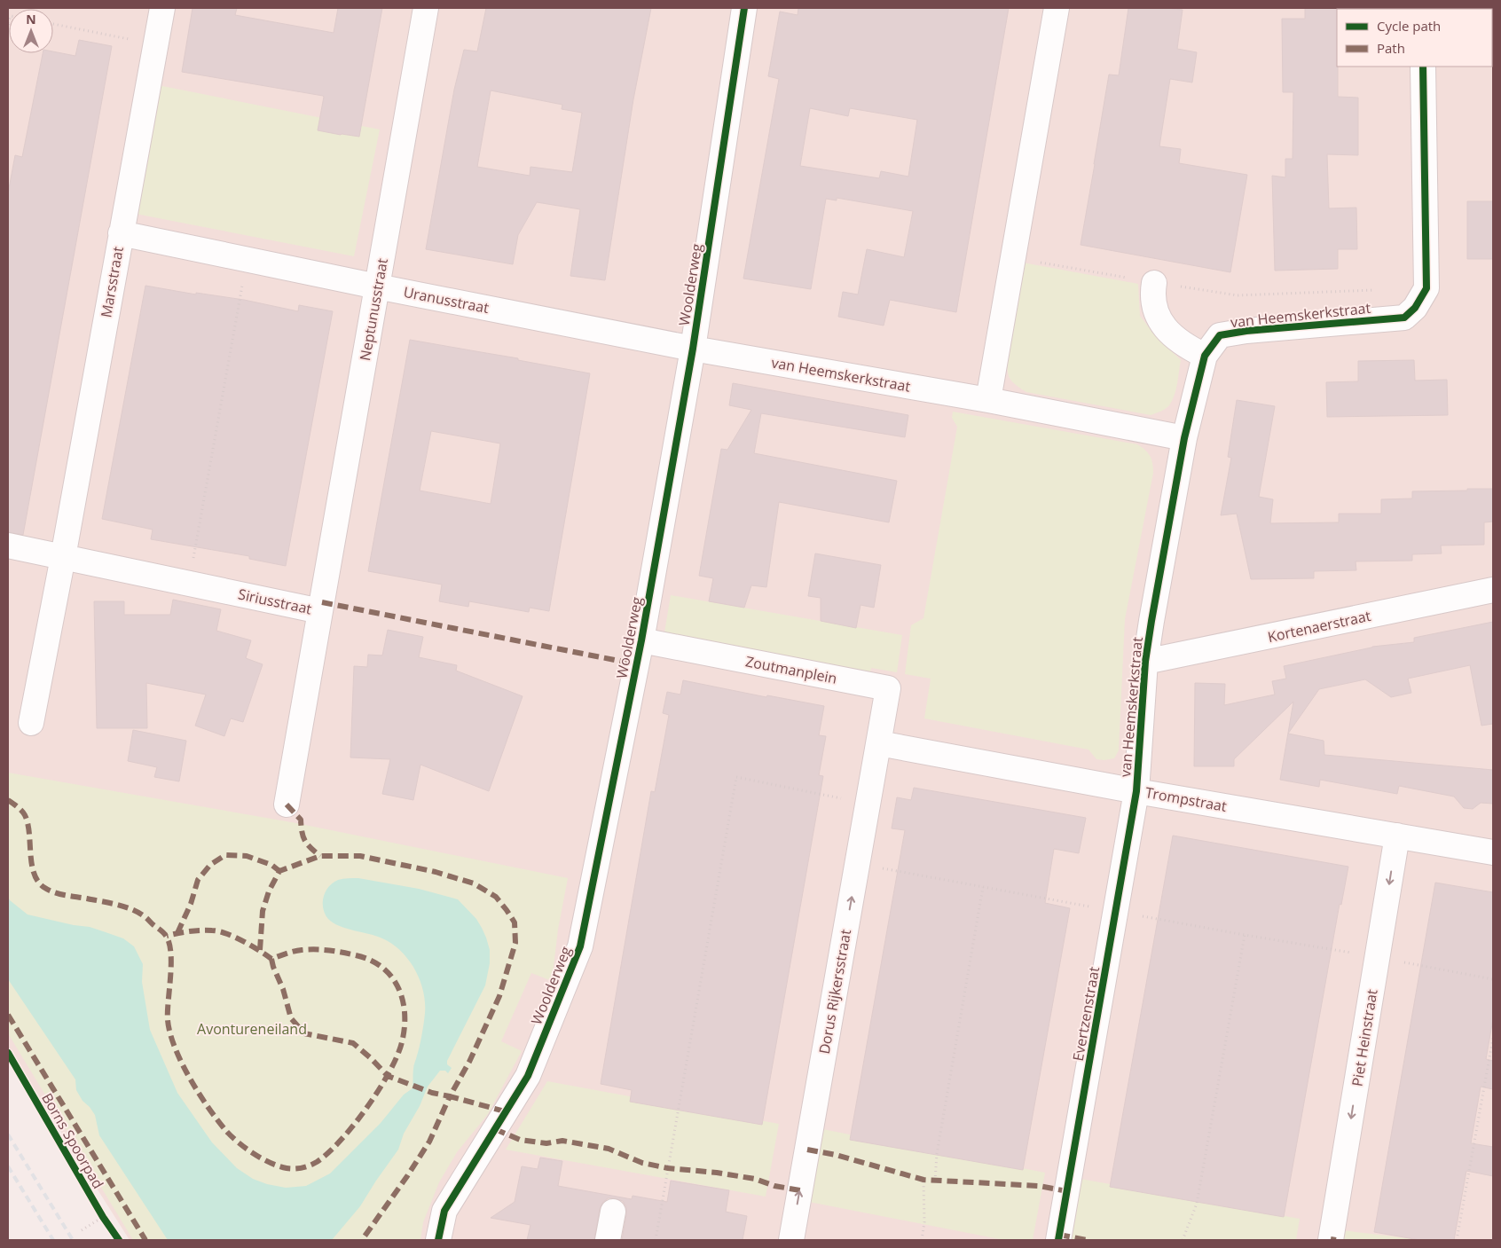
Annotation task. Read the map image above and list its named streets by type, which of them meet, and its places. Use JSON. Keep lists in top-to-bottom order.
{
  "streets": {
    "street": [
      "Marsstraat",
      "Woolderweg",
      "Uranusstraat",
      "Neptunusstraat",
      "van Heemskerkstraat",
      "Siriusstraat",
      "Kortenaerstraat",
      "Zoutmanplein",
      "Trompstraat",
      "Dorus Rijkersstraat",
      "Evertzenstraat",
      "Piet Heinstraat"
    ],
    "cycle path": ["Borns Spoorpad"]
  },
  "crossings": [
    ["Marsstraat", "Uranusstraat"],
    ["Marsstraat", "Siriusstraat"],
    ["Woolderweg", "Uranusstraat"],
    ["Woolderweg", "van Heemskerkstraat"],
    ["Woolderweg", "Zoutmanplein"],
    ["Uranusstraat", "Neptunusstraat"],
    ["Uranusstraat", "van Heemskerkstraat"],
    ["Neptunusstraat", "Siriusstraat"],
    ["van Heemskerkstraat", "Kortenaerstraat"],
    ["van Heemskerkstraat", "Trompstraat"],
    ["van Heemskerkstraat", "Evertzenstraat"],
    ["Zoutmanplein", "Trompstraat"],
    ["Zoutmanplein", "Dorus Rijkersstraat"],
    ["Trompstraat", "Dorus Rijkersstraat"],
    ["Trompstraat", "Evertzenstraat"],
    ["Trompstraat", "Piet Heinstraat"]
  ],
  "one_way": ["Dorus Rijkersstraat", "Piet Heinstraat"],
  "parks": ["Avontureneiland"],
  "legend": ["Cycle path", "Path"],
  "north": "top"
}
